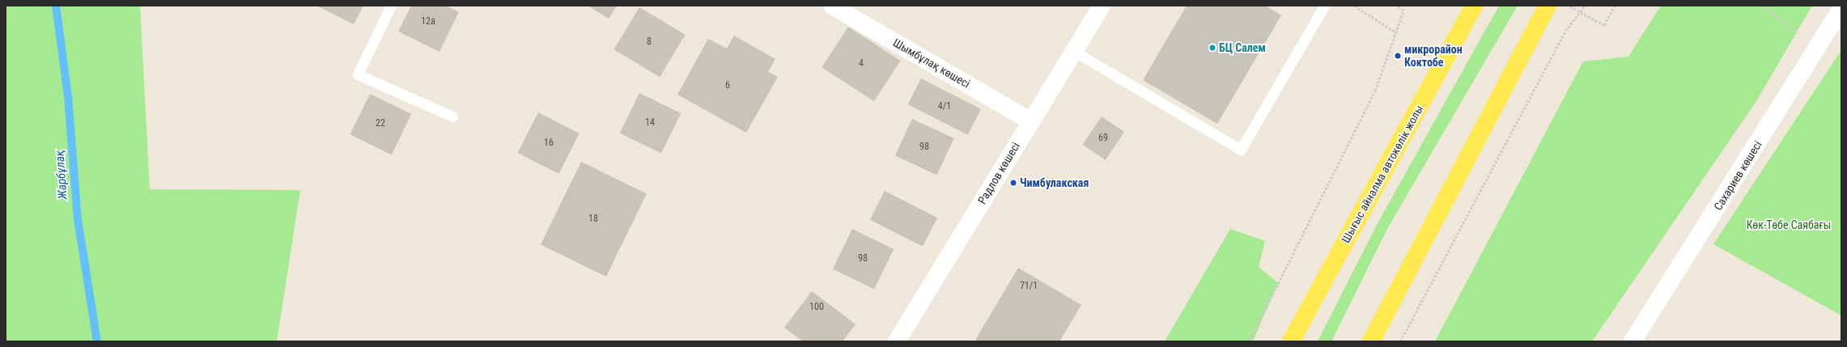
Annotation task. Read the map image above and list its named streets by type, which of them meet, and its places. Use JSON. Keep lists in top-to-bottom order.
{
  "streets": {
    "main road": ["Шығыс айналма автокөлік жолы"],
    "street": ["Шымбұлақ көшесі", "Радлов көшесі", "Сахариев көшесі"]
  },
  "crossings": [
    ["Шымбұлақ көшесі", "Радлов көшесі"]
  ],
  "water": ["Жарбұлақ"],
  "parks": ["Көк-Төбе Саябағы"],
  "places": ["БЦ Салем", "микрорайон Коктобе", "Чимбулакская"],
  "house_numbers": [
    "12а",
    "8",
    "4",
    "6",
    "4/1",
    "14",
    "22",
    "69",
    "16",
    "98",
    "18",
    "98",
    "71/1",
    "100"
  ]
}
